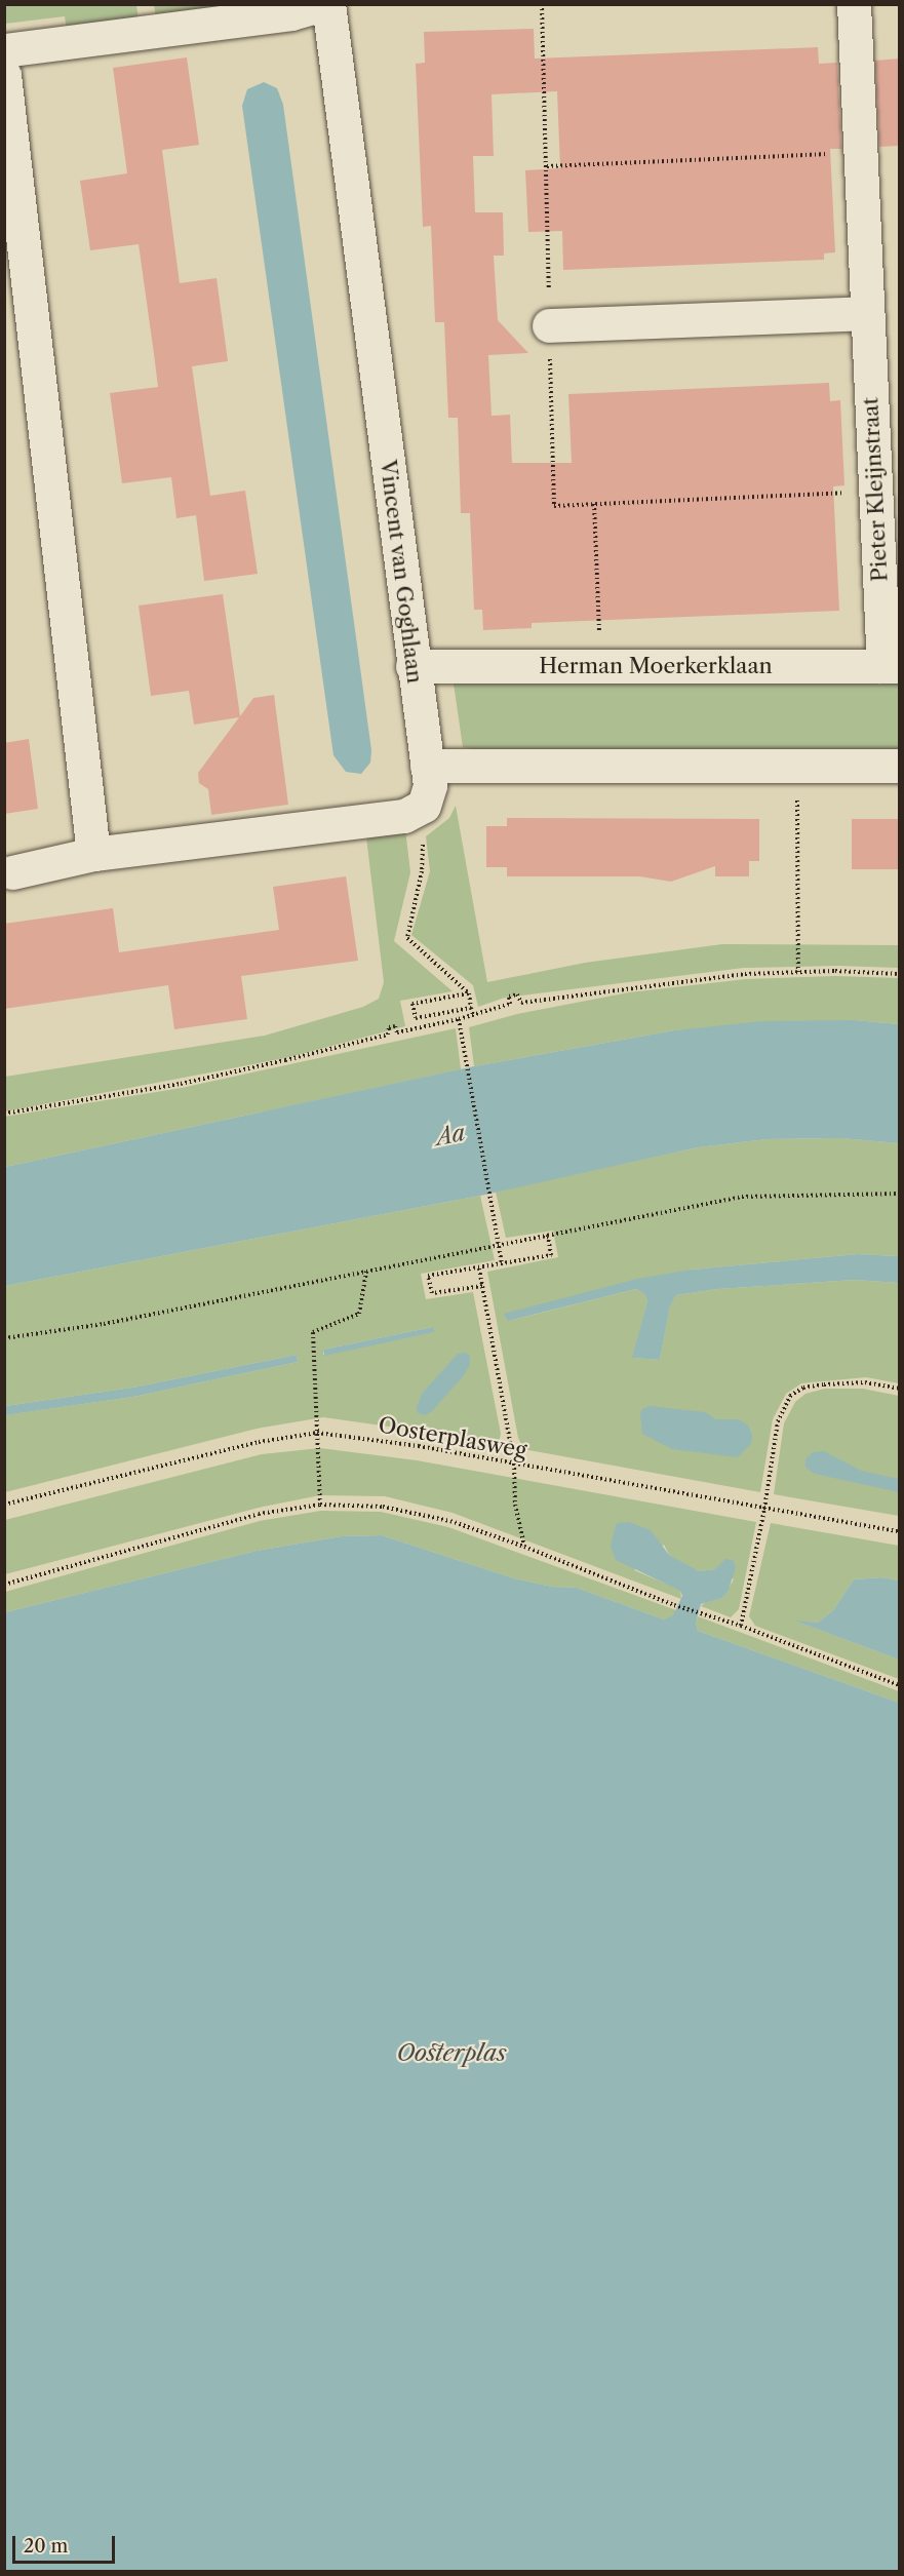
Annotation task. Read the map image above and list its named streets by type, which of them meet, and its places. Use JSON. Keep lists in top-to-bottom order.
{
  "streets": {
    "street": ["Pieter Kleijnstraat", "Vincent van Goghlaan", "Herman Moerkerklaan"],
    "path": ["Oosterplasweg"]
  },
  "crossings": [
    ["Pieter Kleijnstraat", "Herman Moerkerklaan"],
    ["Vincent van Goghlaan", "Herman Moerkerklaan"]
  ],
  "water": ["Aa", "Oosterplas"],
  "scale_bar": "20 m"
}
